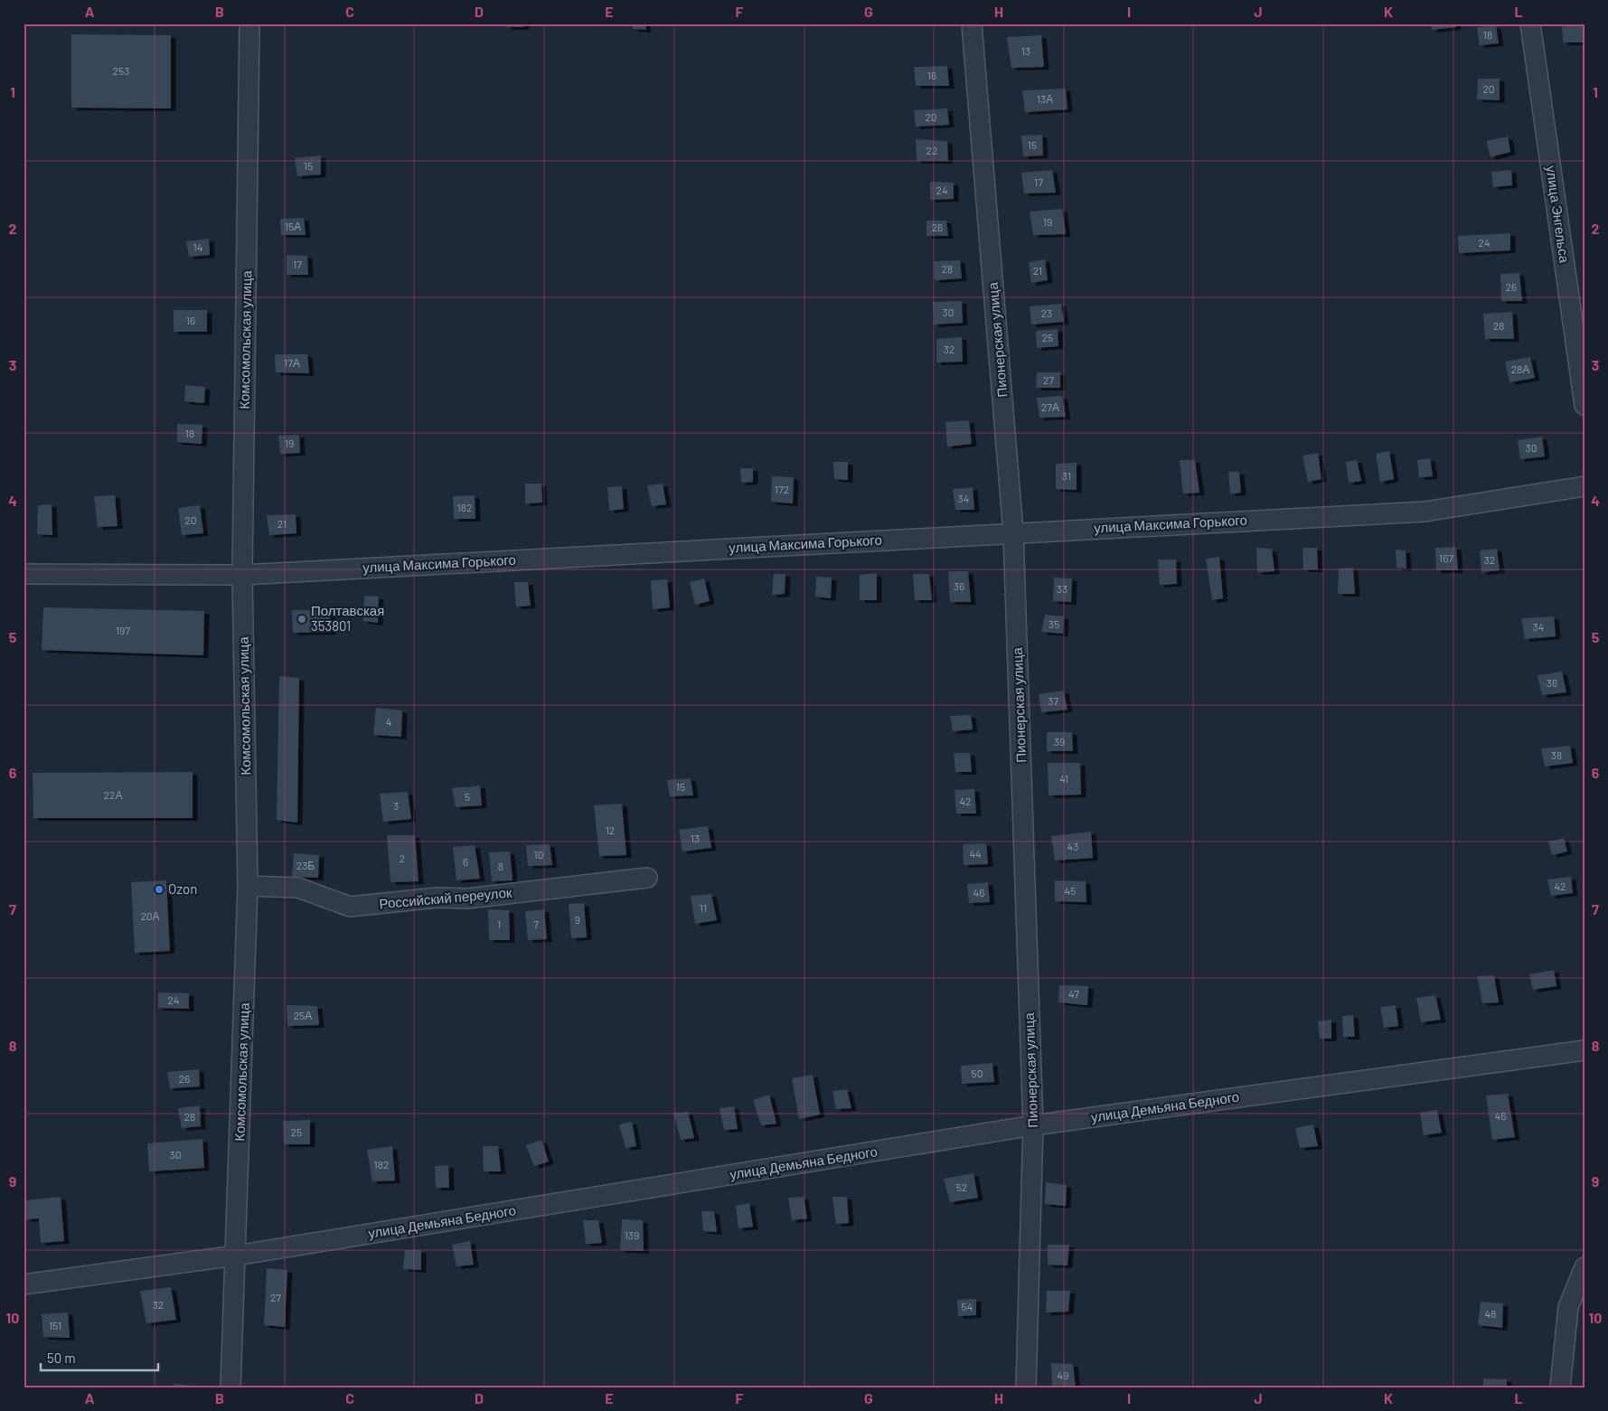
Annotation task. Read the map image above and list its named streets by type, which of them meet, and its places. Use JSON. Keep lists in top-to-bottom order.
{
  "streets": {
    "street": [
      "улица Энгельса",
      "Комсомольская улица",
      "Пионерская улица",
      "улица Максима Горького",
      "Российский переулок",
      "улица Демьяна Бедного"
    ]
  },
  "crossings": [
    ["Комсомольская улица", "улица Максима Горького"],
    ["Комсомольская улица", "Российский переулок"],
    ["Комсомольская улица", "улица Демьяна Бедного"],
    ["Пионерская улица", "улица Максима Горького"],
    ["Пионерская улица", "улица Демьяна Бедного"]
  ],
  "places": ["Полтавская 353801", "Ozon"],
  "house_numbers": [
    "18",
    "13",
    "253",
    "16",
    "20",
    "13А",
    "20",
    "15",
    "22",
    "15",
    "17",
    "24",
    "19",
    "15А",
    "26",
    "24",
    "14",
    "17",
    "28",
    "21",
    "26",
    "30",
    "23",
    "16",
    "28",
    "25",
    "32",
    "17А",
    "28А",
    "27",
    "27А",
    "18",
    "19",
    "30",
    "31",
    "172",
    "34",
    "182",
    "20",
    "21",
    "167",
    "32",
    "36",
    "33",
    "35",
    "34",
    "197",
    "36",
    "37",
    "4",
    "39",
    "38",
    "41",
    "15",
    "22А",
    "5",
    "42",
    "3",
    "12",
    "13",
    "43",
    "44",
    "10",
    "2",
    "6",
    "23Б",
    "8",
    "42",
    "45",
    "46",
    "11",
    "20А",
    "9",
    "1",
    "7",
    "47",
    "24",
    "25А",
    "50",
    "26",
    "46",
    "28",
    "25",
    "30",
    "182",
    "52",
    "139",
    "27",
    "32",
    "54",
    "48",
    "151",
    "49"
  ],
  "scale_bar": "50 m",
  "grid": {
    "columns": [
      "A",
      "B",
      "C",
      "D",
      "E",
      "F",
      "G",
      "H",
      "I",
      "J",
      "K",
      "L"
    ],
    "rows": [
      "1",
      "2",
      "3",
      "4",
      "5",
      "6",
      "7",
      "8",
      "9",
      "10"
    ]
  }
}
